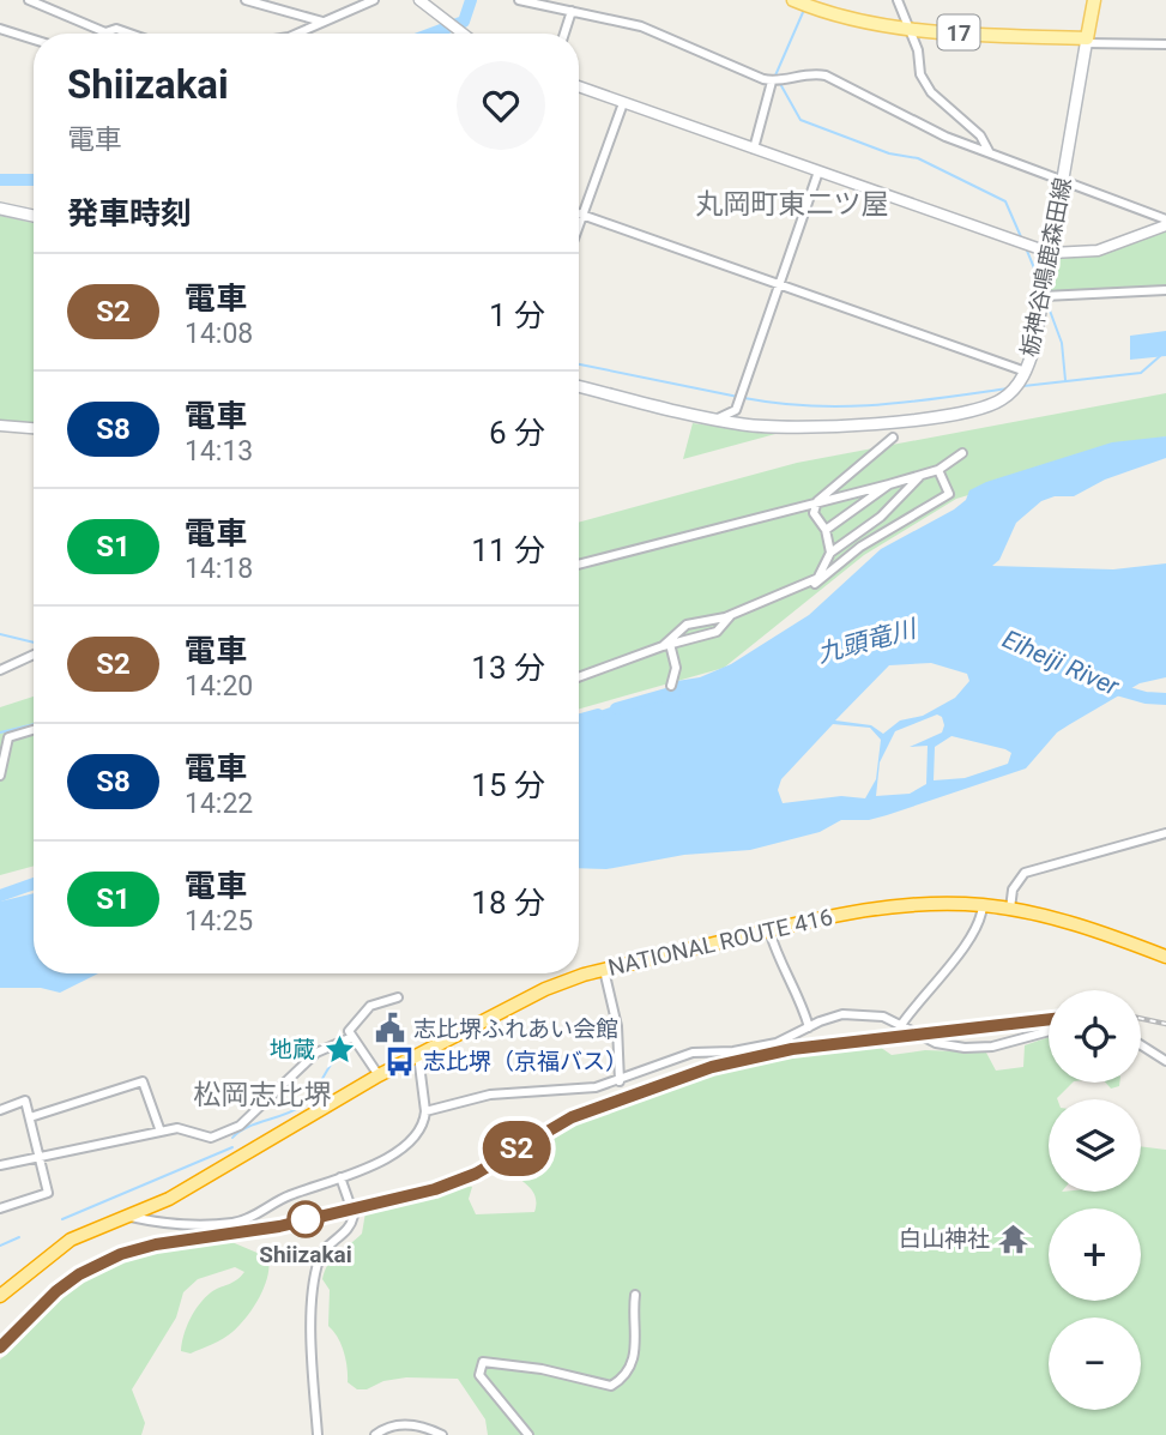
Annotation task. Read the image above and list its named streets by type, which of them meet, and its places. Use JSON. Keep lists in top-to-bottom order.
{
  "streets": {
    "highway": ["NATIONAL ROUTE 416"],
    "main road": ["17", "栃神谷鳴鹿森田線"]
  },
  "crossings": [
    ["17", "栃神谷鳴鹿森田線"]
  ],
  "districts": ["丸岡町東二ツ屋", "松岡志比堺"],
  "water": ["九頭竜川", "Eiheiji River"],
  "places": {
    "public building": ["志比堺ふれあい会館"],
    "place": ["地蔵"],
    "bus stop": ["志比堺（京福バス）"],
    "other": ["Shiizakai"],
    "temple": ["白山神社"]
  },
  "page": {
    "on_map": "S2",
    "heading": [
      ["Shiizakai", "電車"],
      "発車時刻"
    ],
    "list": [
      {
        "mark": "S2",
        "name": "電車",
        "note": "14:08",
        "value": "1 分"
      },
      {
        "mark": "S8",
        "name": "電車",
        "note": "14:13",
        "value": "6 分"
      },
      {
        "mark": "S1",
        "name": "電車",
        "note": "14:18",
        "value": "11 分"
      },
      {
        "mark": "S2",
        "name": "電車",
        "note": "14:20",
        "value": "13 分"
      },
      {
        "mark": "S8",
        "name": "電車",
        "note": "14:22",
        "value": "15 分"
      },
      {
        "mark": "S1",
        "name": "電車",
        "note": "14:25",
        "value": "18 分"
      }
    ],
    "map_buttons": ["+", "−"]
  }
}
